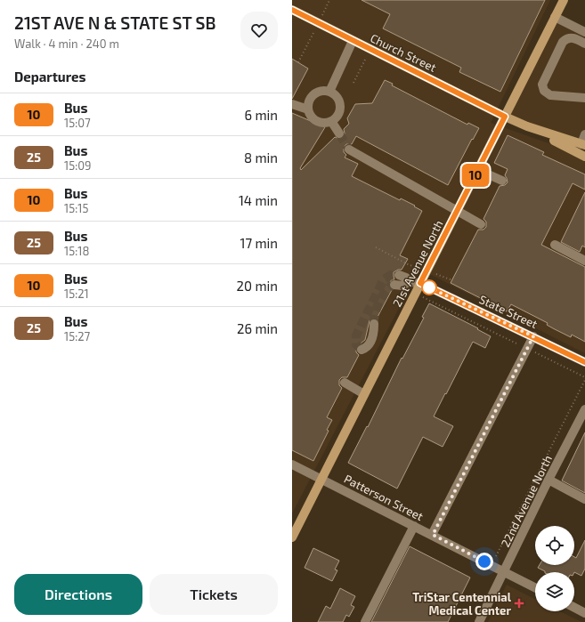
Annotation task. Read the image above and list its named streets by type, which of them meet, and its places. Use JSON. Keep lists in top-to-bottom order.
{
  "streets": {
    "main road": ["Church Street", "21st Avenue North"],
    "street": ["State Street", "Patterson Street", "22nd Avenue North"]
  },
  "crossings": [
    ["Church Street", "21st Avenue North"],
    ["21st Avenue North", "State Street"],
    ["21st Avenue North", "Patterson Street"],
    ["Patterson Street", "22nd Avenue North"]
  ],
  "places": {
    "health": ["TriStar Centennial Medical Center"]
  },
  "lines": ["bus line 10"],
  "page": {
    "heading": [
      ["21ST AVE N & STATE ST SB", "Walk · 4 min · 240 m"],
      "Departures"
    ],
    "on_map": "10",
    "list": [
      {
        "mark": "10",
        "name": "Bus",
        "note": "15:07",
        "value": "6 min"
      },
      {
        "mark": "25",
        "name": "Bus",
        "note": "15:09",
        "value": "8 min"
      },
      {
        "mark": "10",
        "name": "Bus",
        "note": "15:15",
        "value": "14 min"
      },
      {
        "mark": "25",
        "name": "Bus",
        "note": "15:18",
        "value": "17 min"
      },
      {
        "mark": "10",
        "name": "Bus",
        "note": "15:21",
        "value": "20 min"
      },
      {
        "mark": "25",
        "name": "Bus",
        "note": "15:27",
        "value": "26 min"
      }
    ],
    "buttons": ["Directions", "Tickets"]
  }
}
